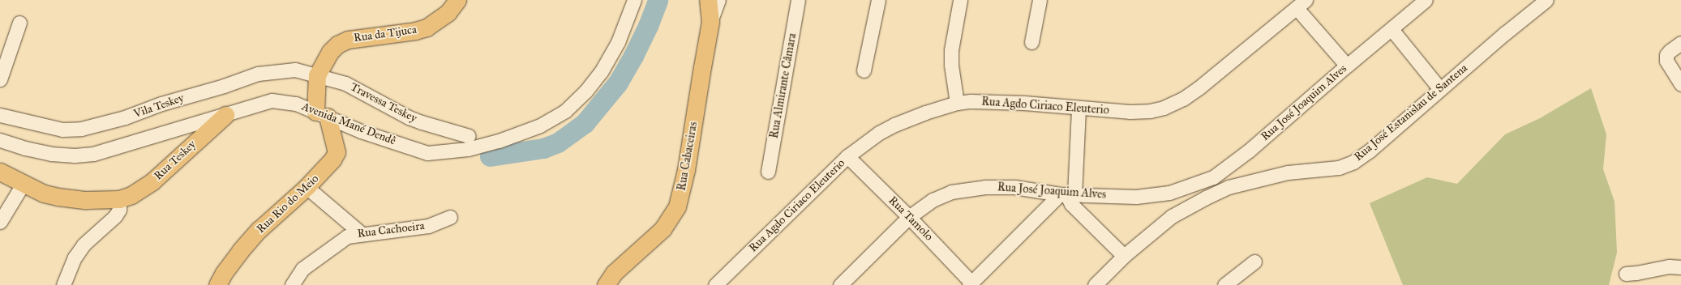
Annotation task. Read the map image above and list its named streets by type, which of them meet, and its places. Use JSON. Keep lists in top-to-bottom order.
{
  "streets": {
    "main road": [
      "Rua da Tijuca",
      "Rua Cabaceiras",
      "Rua Teskey",
      "Rua Rio do Meio"
    ],
    "street": [
      "Rua Almirante Câmara",
      "Travessa Teskey",
      "Rua José Joaquim Alves",
      "Vila Teskey",
      "Rua Agdo Ciriaco Eleuterio",
      "Rua José Estanislau de Santena",
      "Avenida Mané Dendê",
      "Rua Tamolo",
      "Rua Cachoeira"
    ]
  },
  "crossings": [
    ["Rua da Tijuca", "Travessa Teskey"],
    ["Rua da Tijuca", "Vila Teskey"],
    ["Rua da Tijuca", "Avenida Mané Dendê"],
    ["Rua da Tijuca", "Rua Rio do Meio"],
    ["Travessa Teskey", "Vila Teskey"],
    ["Rua José Joaquim Alves", "Rua Tamolo"],
    ["Rua Agdo Ciriaco Eleuterio", "Rua Tamolo"],
    ["Avenida Mané Dendê", "Rua Teskey"],
    ["Avenida Mané Dendê", "Rua Rio do Meio"]
  ]
}
